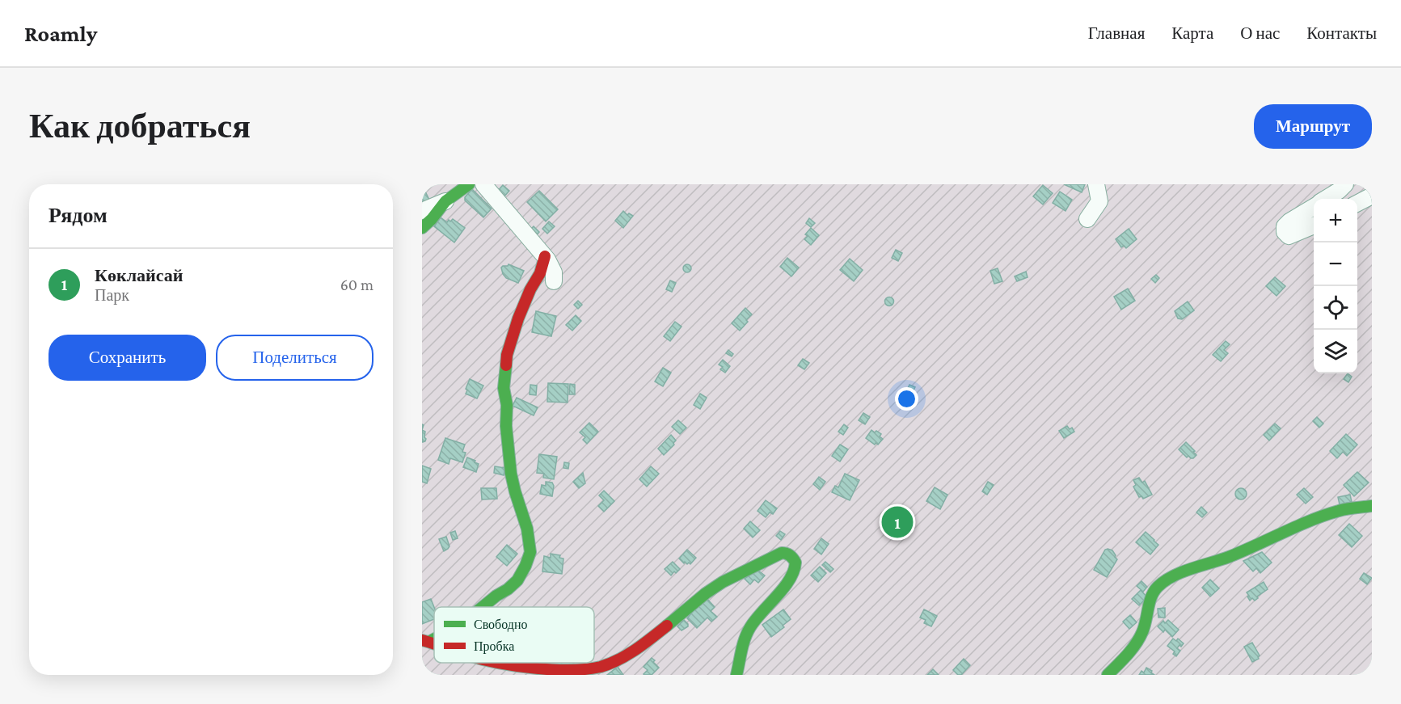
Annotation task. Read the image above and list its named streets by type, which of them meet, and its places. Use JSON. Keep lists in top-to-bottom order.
{
  "legend": ["Свободно", "Пробка"],
  "page": {
    "header": "Roamly",
    "nav": [
      "Главная",
      "Карта",
      "О нас",
      "Контакты"
    ],
    "buttons": [
      "Маршрут",
      ["Сохранить", "Поделиться"]
    ],
    "title": "Как добраться",
    "heading": "Рядом",
    "map_buttons": ["+", "−"],
    "list": [
      {
        "mark": "1",
        "name": "Көклайсай",
        "note": "Парк",
        "value": "60 m"
      }
    ],
    "pins": "1"
  }
}
